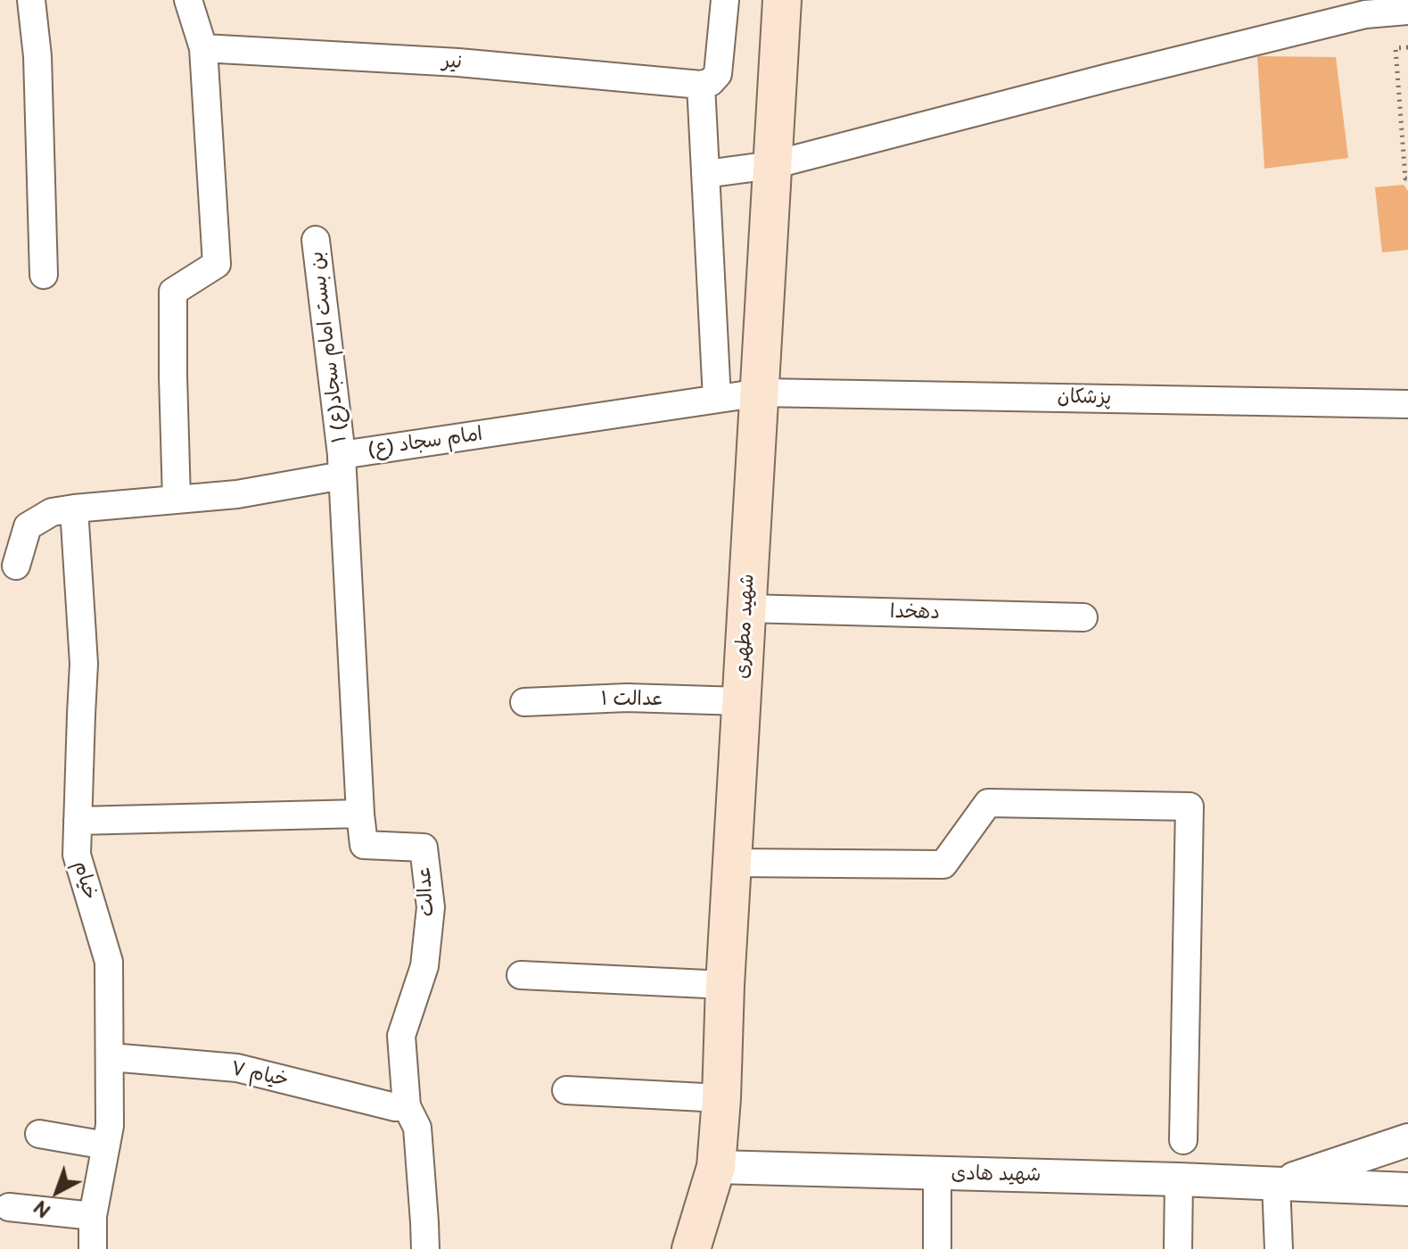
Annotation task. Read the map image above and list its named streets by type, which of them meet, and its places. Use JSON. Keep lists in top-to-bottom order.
{
  "streets": {
    "main road": ["شهید مطهری"],
    "street": [
      "نیر",
      "بن بست امام سجاد(ع) ۱",
      "پزشکان",
      "امام سجاد (ع)",
      "دهخدا",
      "عدالت ۱",
      "خیام",
      "عدالت",
      "خیام ۷",
      "شهید هادی"
    ]
  },
  "crossings": [
    ["بن بست امام سجاد(ع) ۱", "امام سجاد (ع)"],
    ["بن بست امام سجاد(ع) ۱", "عدالت"],
    ["پزشکان", "امام سجاد (ع)"],
    ["پزشکان", "شهید مطهری"],
    ["امام سجاد (ع)", "شهید مطهری"],
    ["امام سجاد (ع)", "خیام"],
    ["امام سجاد (ع)", "عدالت"],
    ["دهخدا", "شهید مطهری"],
    ["شهید مطهری", "عدالت ۱"],
    ["شهید مطهری", "شهید هادی"],
    ["خیام", "خیام ۷"],
    ["عدالت", "خیام ۷"]
  ],
  "north": "bottom left"
}
